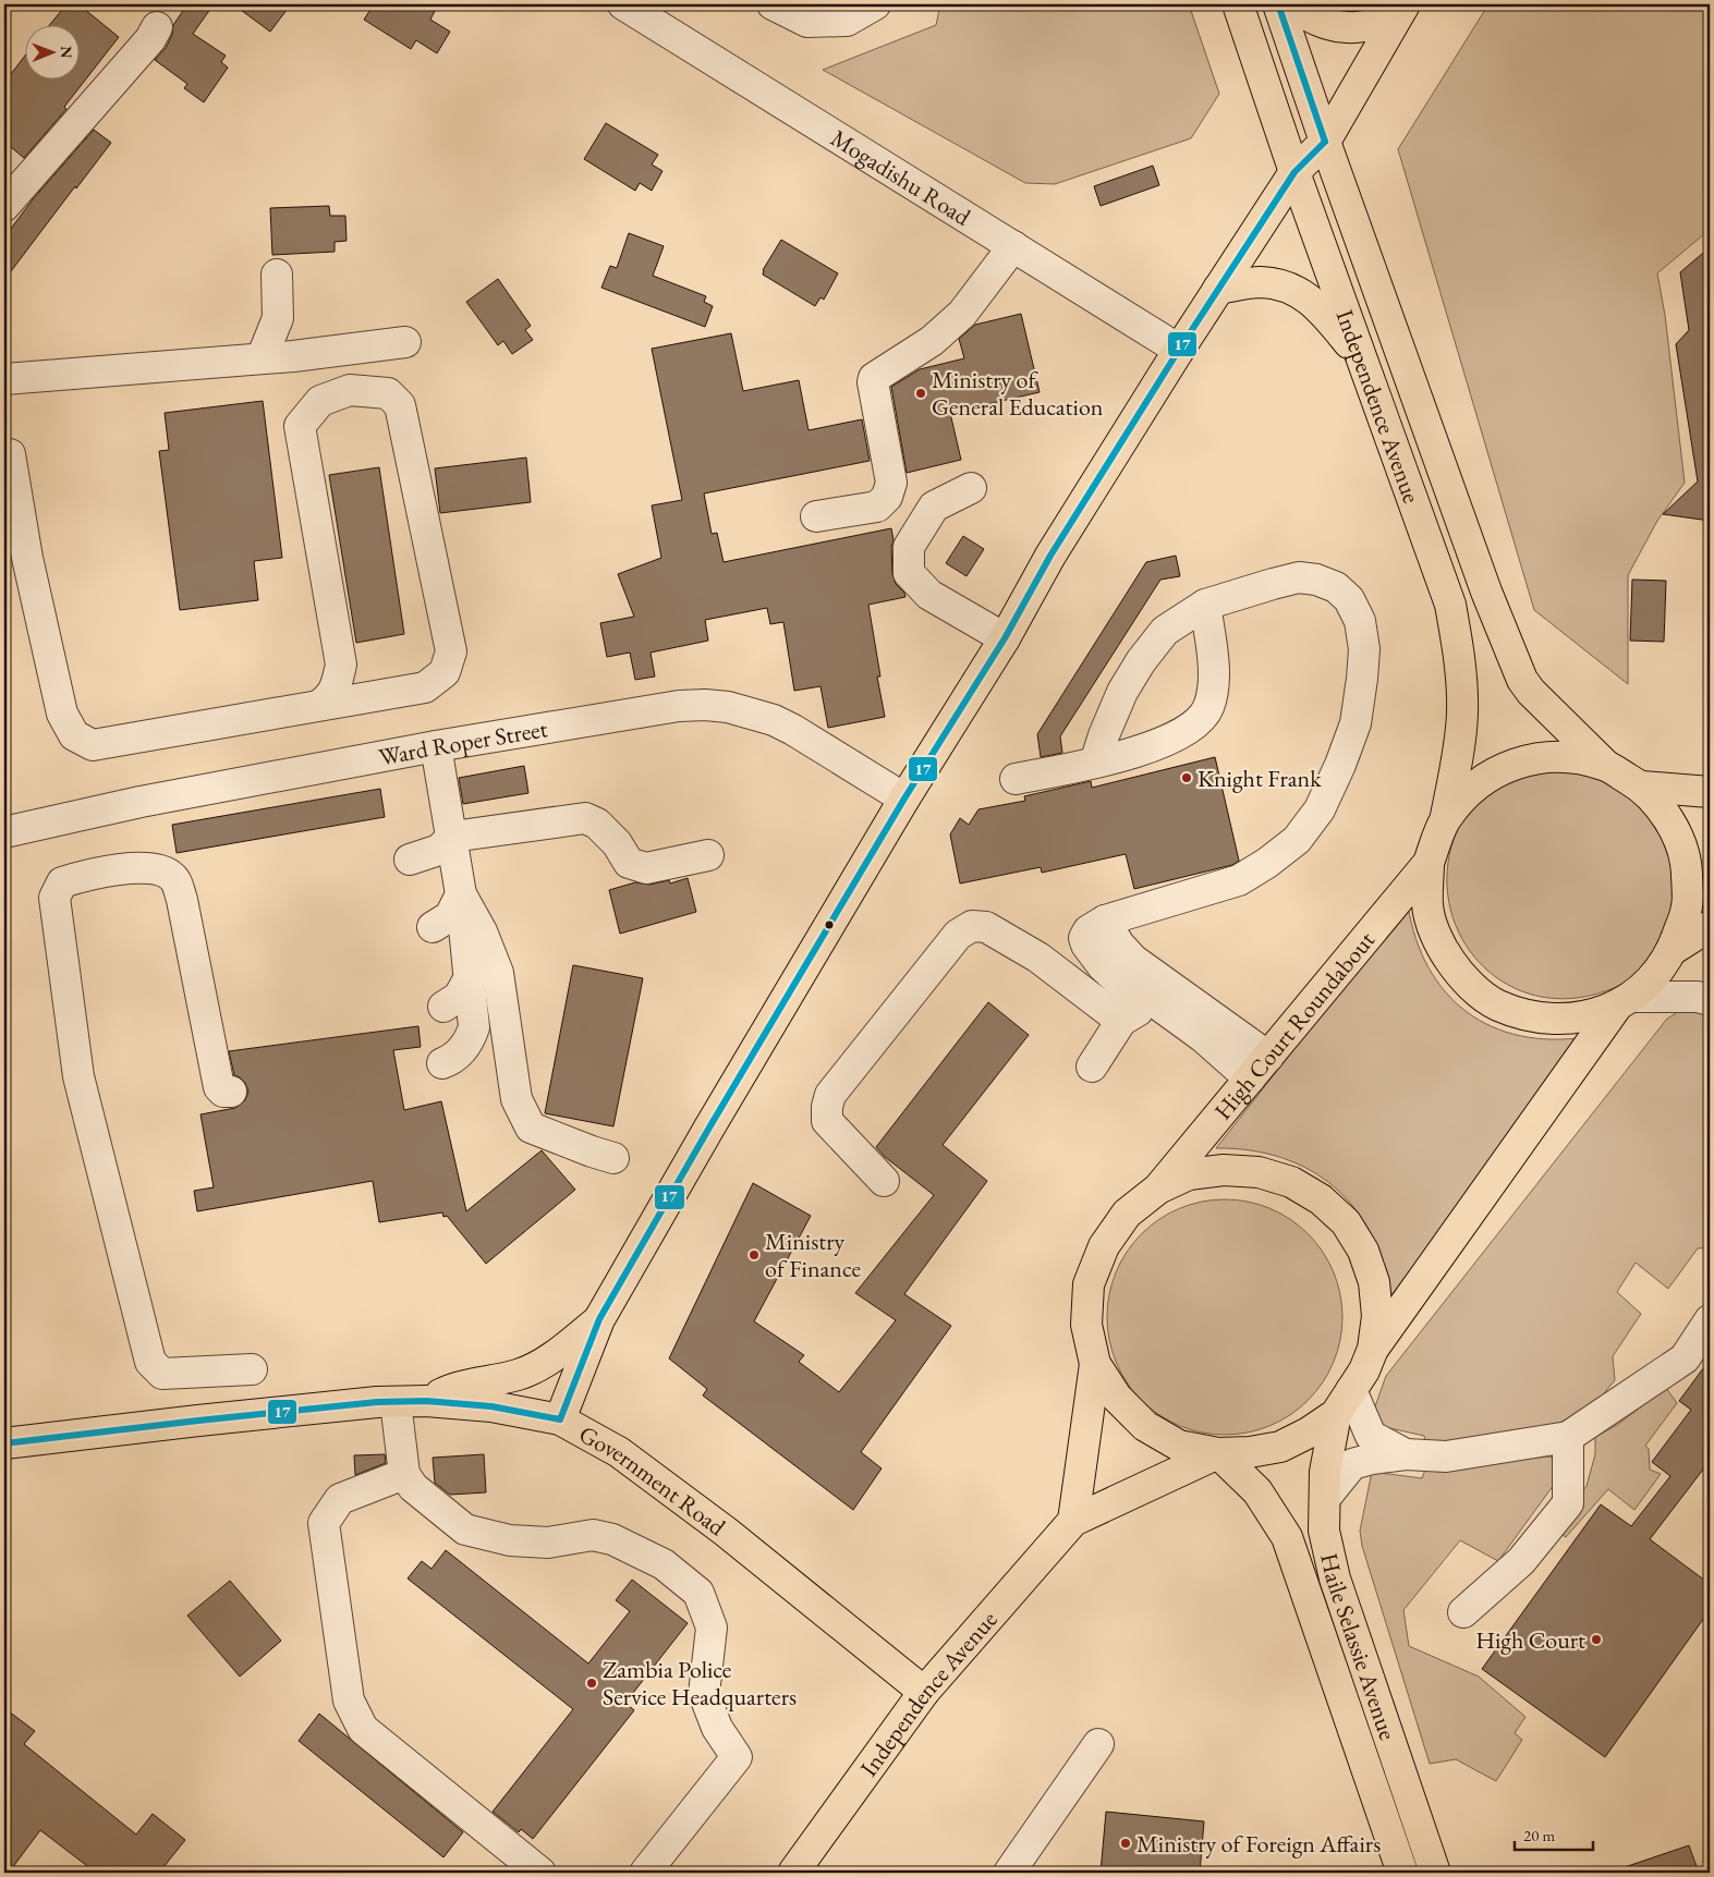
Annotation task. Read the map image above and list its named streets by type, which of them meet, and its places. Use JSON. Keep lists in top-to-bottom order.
{
  "streets": {
    "main road": [
      "Independence Avenue",
      "High Court Roundabout",
      "Government Road",
      "Haile Selassie Avenue"
    ],
    "street": ["Mogadishu Road", "Ward Roper Street"]
  },
  "crossings": [
    ["Independence Avenue", "High Court Roundabout"],
    ["Independence Avenue", "Government Road"],
    ["Independence Avenue", "Haile Selassie Avenue"],
    ["High Court Roundabout", "Haile Selassie Avenue"]
  ],
  "places": [
    "Ministry of General Education",
    "Knight Frank",
    "Ministry of Finance",
    "High Court",
    "Zambia Police Service Headquarters",
    "Ministry of Foreign Affairs"
  ],
  "lines": ["transit line 17"],
  "scale_bar": "20 m",
  "north": "right"
}
